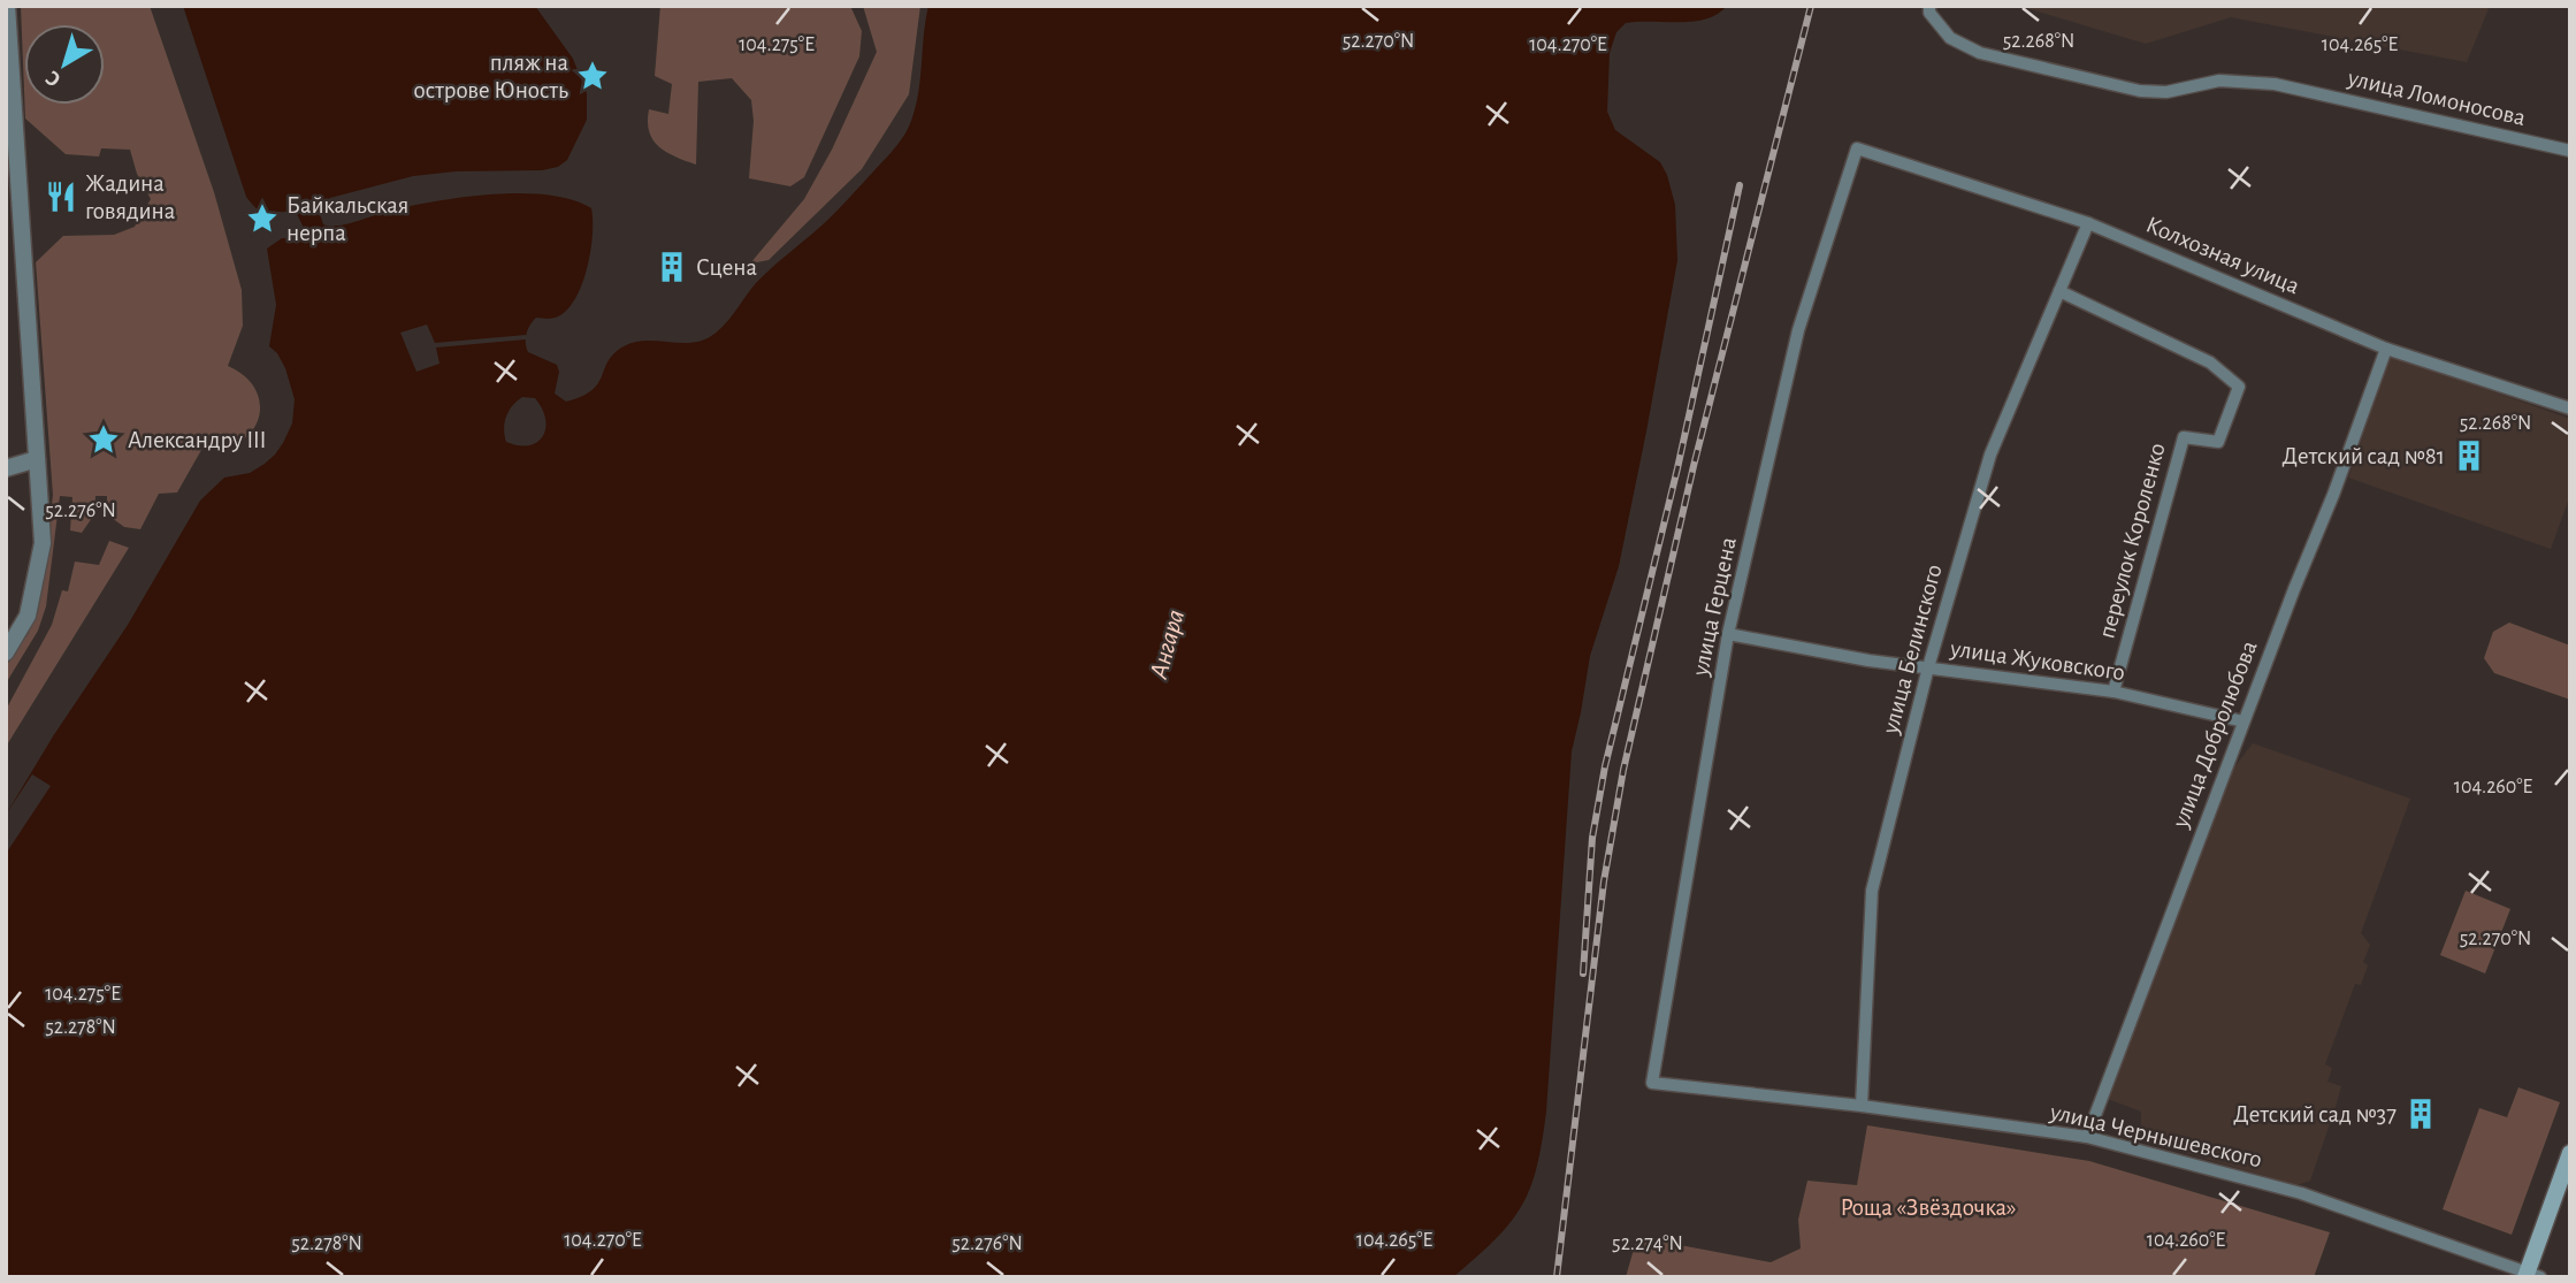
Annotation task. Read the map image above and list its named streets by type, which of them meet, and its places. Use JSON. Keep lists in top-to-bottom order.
{
  "streets": {
    "street": [
      "улица Ломоносова",
      "Колхозная улица",
      "переулок Короленко",
      "улица Герцена",
      "улица Белинского",
      "улица Жуковского",
      "улица Добролюбова",
      "улица Чернышевского"
    ]
  },
  "crossings": [
    ["Колхозная улица", "улица Герцена"],
    ["Колхозная улица", "улица Белинского"],
    ["Колхозная улица", "улица Добролюбова"],
    ["переулок Короленко", "улица Белинского"],
    ["переулок Короленко", "улица Жуковского"],
    ["улица Герцена", "улица Жуковского"],
    ["улица Герцена", "улица Чернышевского"],
    ["улица Белинского", "улица Жуковского"],
    ["улица Белинского", "улица Чернышевского"],
    ["улица Жуковского", "улица Добролюбова"],
    ["улица Добролюбова", "улица Чернышевского"]
  ],
  "water": ["Ангара"],
  "parks": ["Роща «Звёздочка»"],
  "places": {
    "place": ["пляж на острове Юность", "Байкальская нерпа", "Александру III"],
    "restaurant": ["Жадина говядина"],
    "building": ["Сцена", "Детский сад №81", "Детский сад №37"]
  },
  "north": "bottom left",
  "coordinates": [
    "52.270°N",
    "52.268°N",
    "104.275°E",
    "104.270°E",
    "104.265°E",
    "52.276°N",
    "104.260°E",
    "52.278°N",
    "52.274°N"
  ]
}
